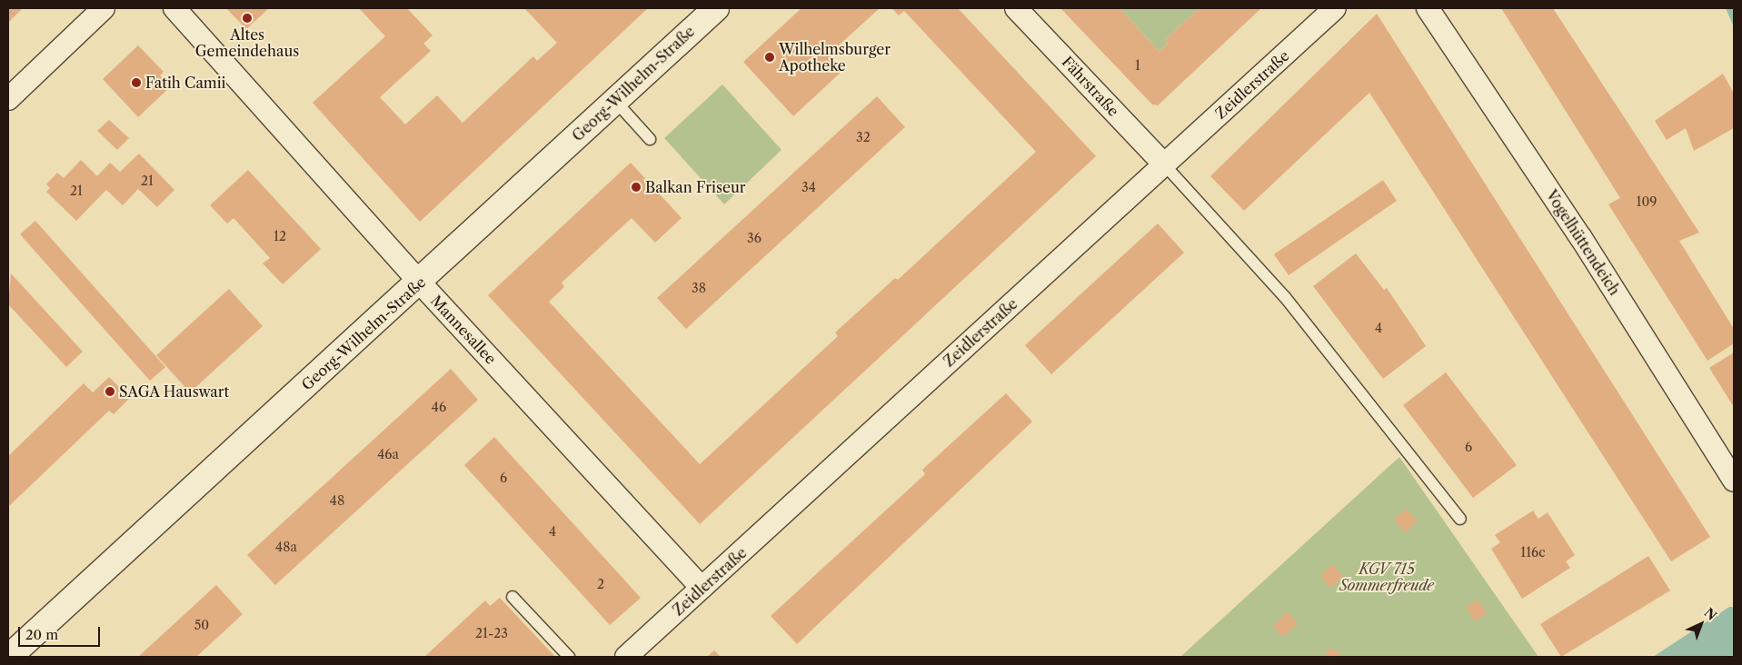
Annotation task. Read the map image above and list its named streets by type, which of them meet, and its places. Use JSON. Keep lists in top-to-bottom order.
{
  "streets": {
    "street": [
      "Georg-Wilhelm-Straße",
      "Zeidlerstraße",
      "Fährstraße",
      "Vogelhüttendeich",
      "Mannesallee"
    ]
  },
  "crossings": [
    ["Georg-Wilhelm-Straße", "Mannesallee"],
    ["Zeidlerstraße", "Fährstraße"],
    ["Zeidlerstraße", "Mannesallee"]
  ],
  "parks": ["KGV 715 Sommerfreude"],
  "places": [
    "Altes Gemeindehaus",
    "Wilhelmsburger Apotheke",
    "Fatih Camii",
    "Balkan Friseur",
    "SAGA Hauswart"
  ],
  "house_numbers": [
    "1",
    "32",
    "21",
    "34",
    "21",
    "109",
    "12",
    "36",
    "38",
    "4",
    "46",
    "6",
    "46a",
    "6",
    "48",
    "4",
    "48a",
    "116c",
    "2",
    "50",
    "21-23"
  ],
  "scale_bar": "20 m",
  "north": "top right"
}
